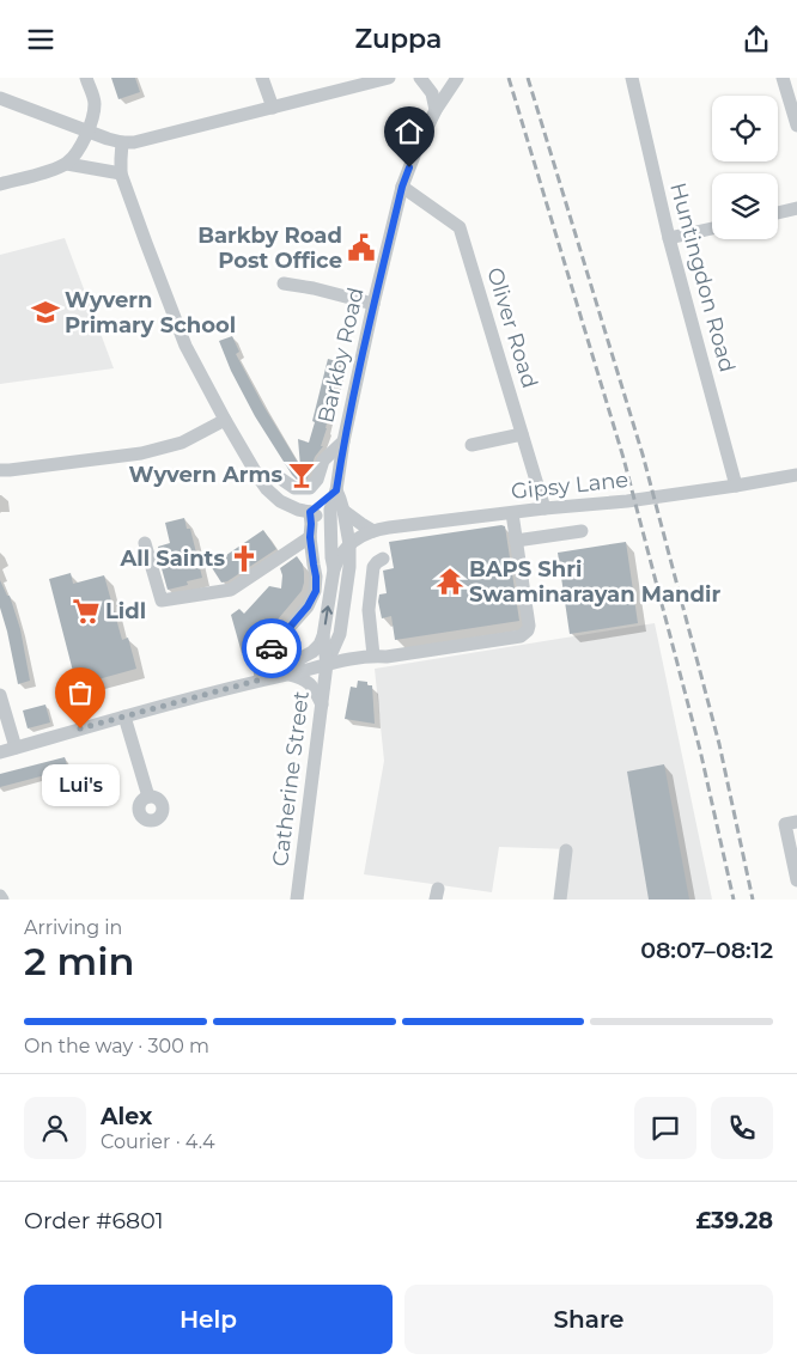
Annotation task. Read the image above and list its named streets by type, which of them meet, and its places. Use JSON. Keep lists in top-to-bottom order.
{
  "streets": {
    "street": [
      "Huntingdon Road",
      "Oliver Road",
      "Barkby Road",
      "Gipsy Lane",
      "Catherine Street"
    ]
  },
  "crossings": [
    ["Huntingdon Road", "Gipsy Lane"],
    ["Oliver Road", "Barkby Road"],
    ["Oliver Road", "Gipsy Lane"],
    ["Barkby Road", "Gipsy Lane"],
    ["Gipsy Lane", "Catherine Street"]
  ],
  "places": {
    "public building": ["Barkby Road Post Office"],
    "school or university": ["Wyvern Primary School"],
    "bar": ["Wyvern Arms"],
    "church": ["All Saints"],
    "temple": ["BAPS Shri Swaminarayan Mandir"],
    "supermarket": ["Lidl"],
    "other": ["Lui's"]
  },
  "page": {
    "header": "Zuppa",
    "bubble": "Lui's",
    "heading": ["2 min", "Arriving in", "08:07–08:12"],
    "panel": [
      "Alex",
      "Courier · 4.4",
      "Order #6801",
      "£39.28"
    ],
    "bar": "On the way · 300 m",
    "buttons": ["Help", "Share"]
  }
}
